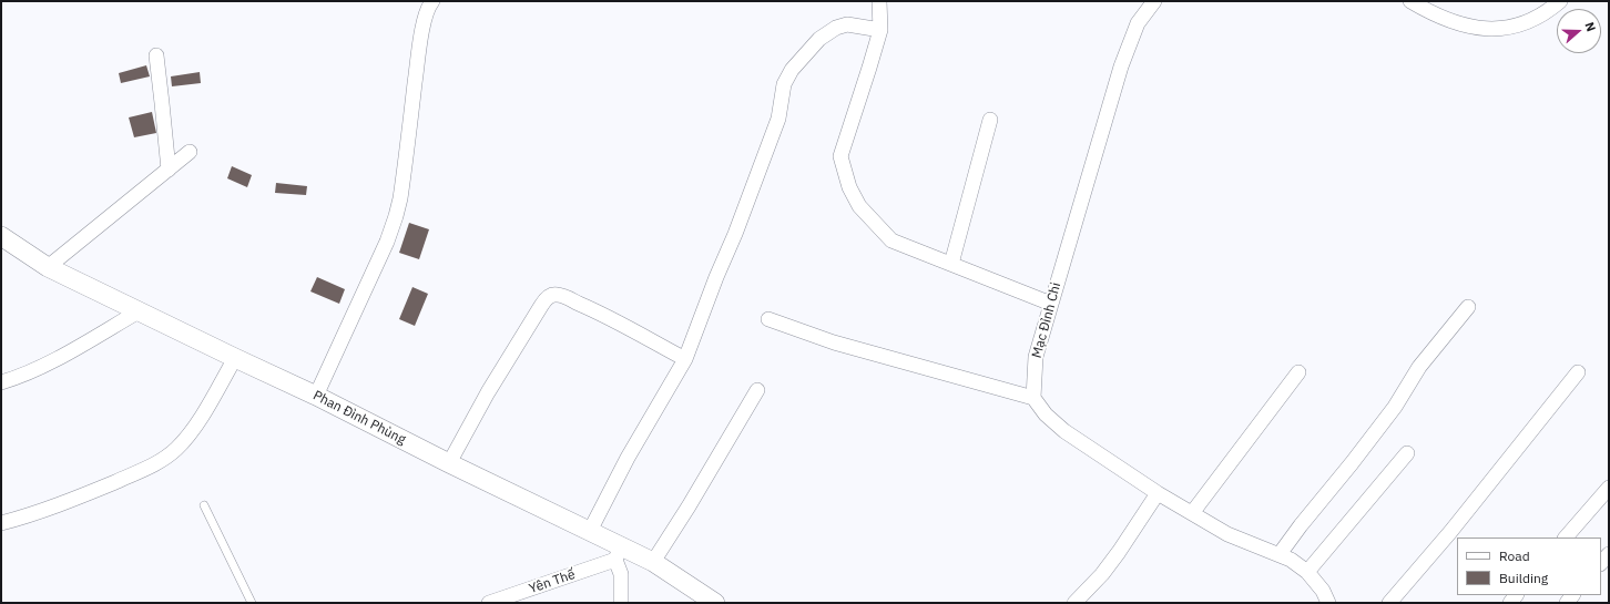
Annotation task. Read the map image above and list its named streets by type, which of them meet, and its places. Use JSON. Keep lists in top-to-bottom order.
{
  "streets": {
    "street": ["Mạc Đỉnh Chi", "Phan Đình Phùng", "Yên Thế"]
  },
  "crossings": [
    ["Phan Đình Phùng", "Yên Thế"]
  ],
  "legend": ["Road", "Building"],
  "north": "right"
}
